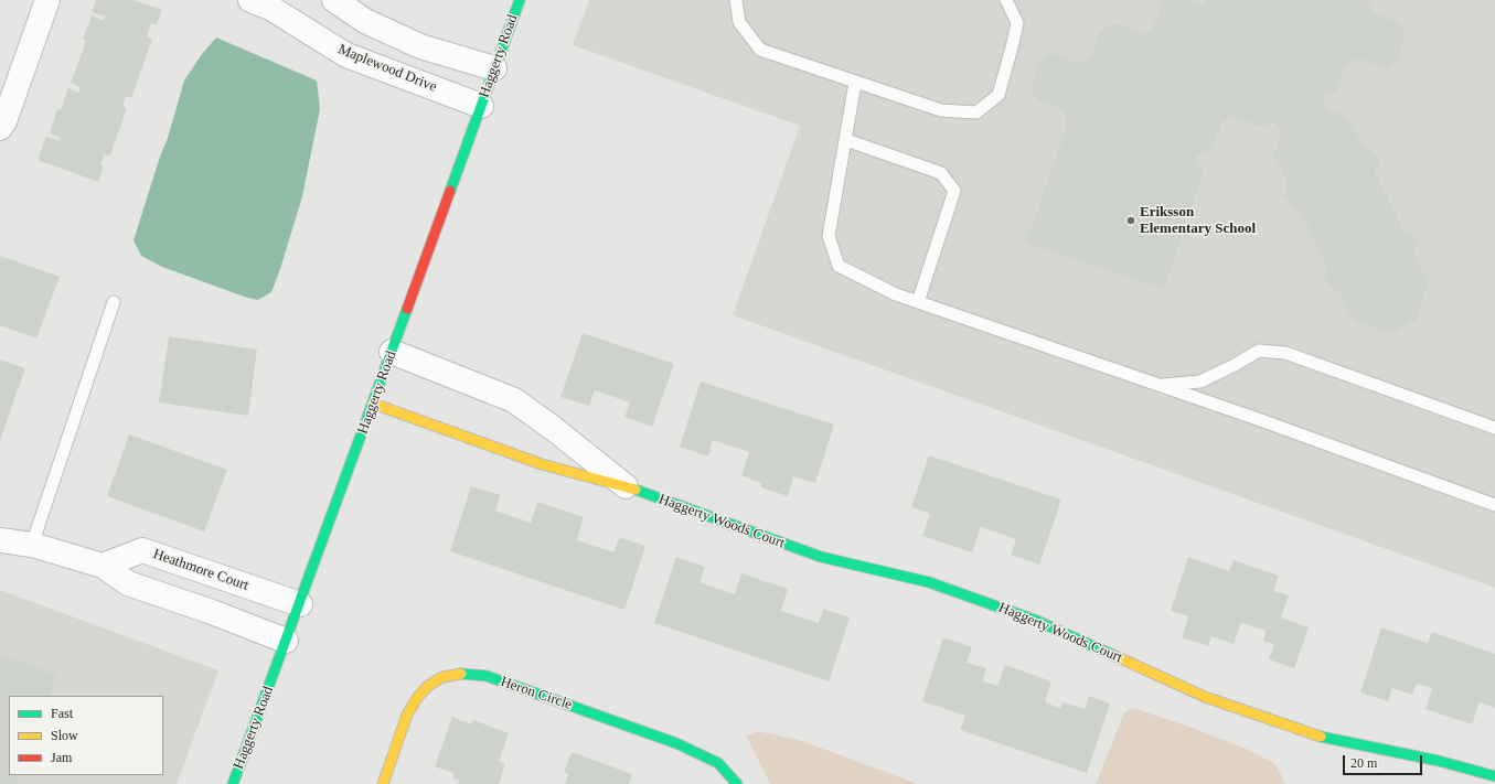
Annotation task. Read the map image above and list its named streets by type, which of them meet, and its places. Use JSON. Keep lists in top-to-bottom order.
{
  "streets": {
    "street": [
      "Haggerty Road",
      "Maplewood Drive",
      "Haggerty Woods Court",
      "Heathmore Court",
      "Heron Circle"
    ]
  },
  "crossings": [
    ["Haggerty Road", "Maplewood Drive"],
    ["Haggerty Road", "Haggerty Woods Court"],
    ["Haggerty Road", "Heathmore Court"]
  ],
  "places": ["Eriksson Elementary School"],
  "legend": ["Fast", "Slow", "Jam"],
  "scale_bar": "20 m"
}
